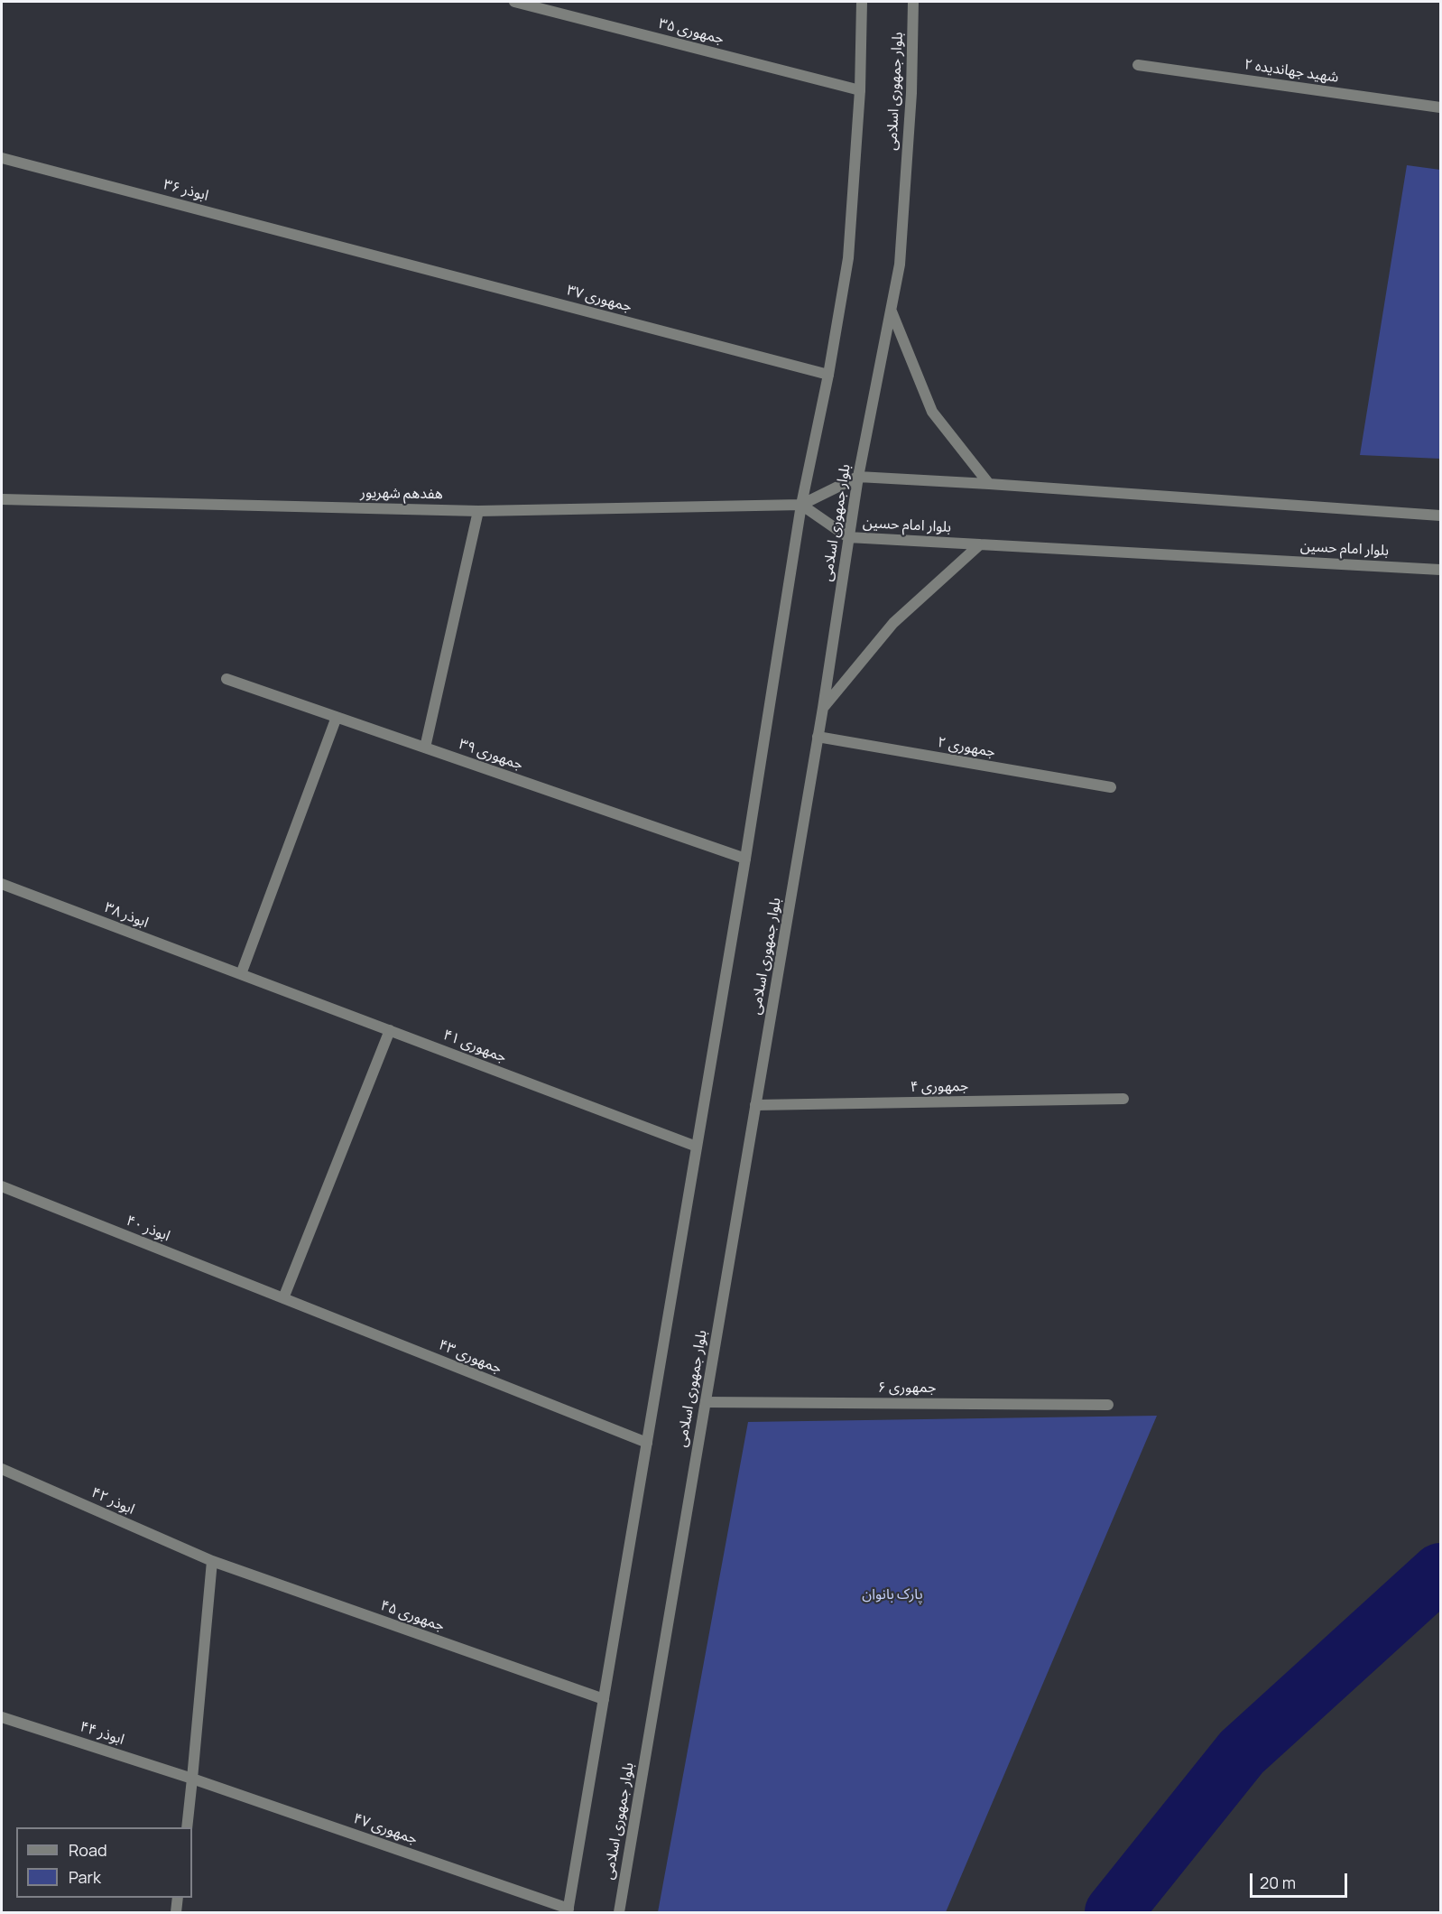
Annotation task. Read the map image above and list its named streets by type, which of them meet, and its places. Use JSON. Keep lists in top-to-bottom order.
{
  "streets": {
    "street": [
      "جمهوری ۳۵",
      "شهید جهاندیده ۲",
      "بلوار جمهوری اسلامی",
      "ابوذر ۳۶",
      "جمهوری ۳۷",
      "هفدهم شهریور",
      "بلوار امام حسین",
      "جمهوری ۲",
      "جمهوری ۳۹",
      "ابوذر ۳۸",
      "جمهوری ۴۱",
      "جمهوری ۴",
      "ابوذر ۴۰",
      "جمهوری ۴۳",
      "جمهوری ۶",
      "ابوذر ۴۲",
      "جمهوری ۴۵",
      "ابوذر ۴۴",
      "جمهوری ۴۷"
    ]
  },
  "crossings": [
    ["بلوار جمهوری اسلامی", "بلوار امام حسین"],
    ["بلوار جمهوری اسلامی", "جمهوری ۲"],
    ["بلوار جمهوری اسلامی", "جمهوری ۴"],
    ["بلوار جمهوری اسلامی", "جمهوری ۶"],
    ["ابوذر ۳۶", "جمهوری ۳۷"],
    ["هفدهم شهریور", "بلوار امام حسین"],
    ["ابوذر ۳۸", "جمهوری ۴۱"],
    ["ابوذر ۴۰", "جمهوری ۴۳"],
    ["ابوذر ۴۲", "جمهوری ۴۵"],
    ["ابوذر ۴۴", "جمهوری ۴۷"]
  ],
  "parks": ["پارک بانوان"],
  "legend": ["Road", "Park"],
  "scale_bar": "20 m"
}
